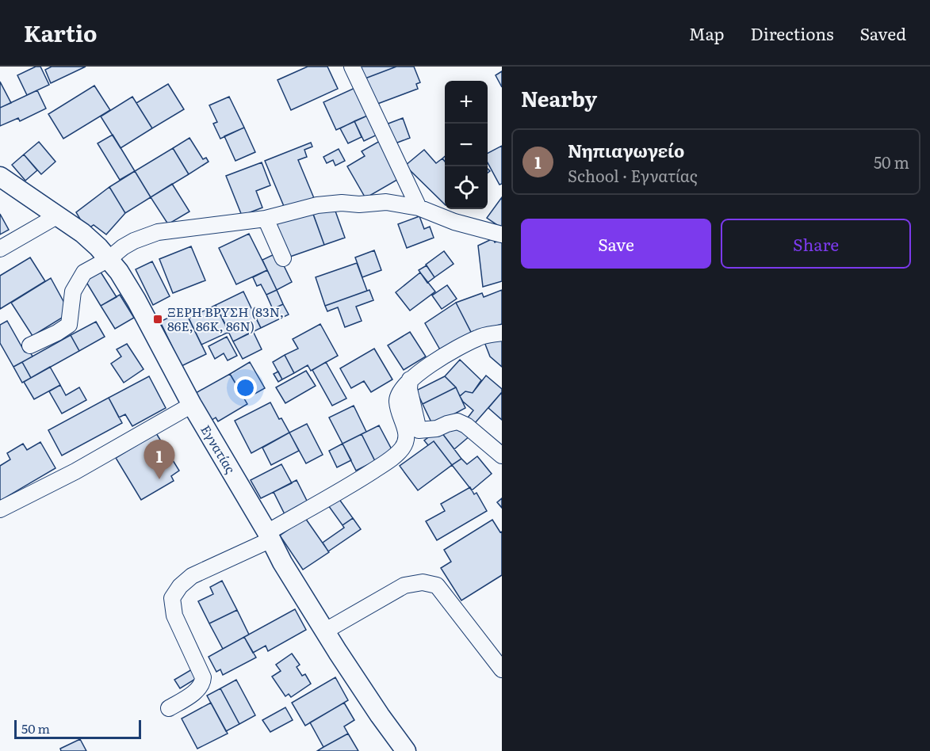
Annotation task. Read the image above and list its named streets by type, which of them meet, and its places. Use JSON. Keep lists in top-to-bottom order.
{
  "streets": {
    "street": ["Εγνατίας"]
  },
  "places": {
    "transit": ["ΞΕΡΗ ΒΡΥΣΗ (83Ν, 86Ε, 86Κ, 86Ν)"]
  },
  "scale_bar": "50 m",
  "page": {
    "header": "Kartio",
    "nav": ["Map", "Directions", "Saved"],
    "heading": "Nearby",
    "map_buttons": ["+", "−"],
    "list": [
      {
        "mark": "1",
        "name": "Νηπιαγωγείο",
        "note": "School · Εγνατίας",
        "value": "50 m"
      }
    ],
    "buttons": ["Save", "Share"],
    "pins": "1",
    "scale": "50 m"
  }
}
